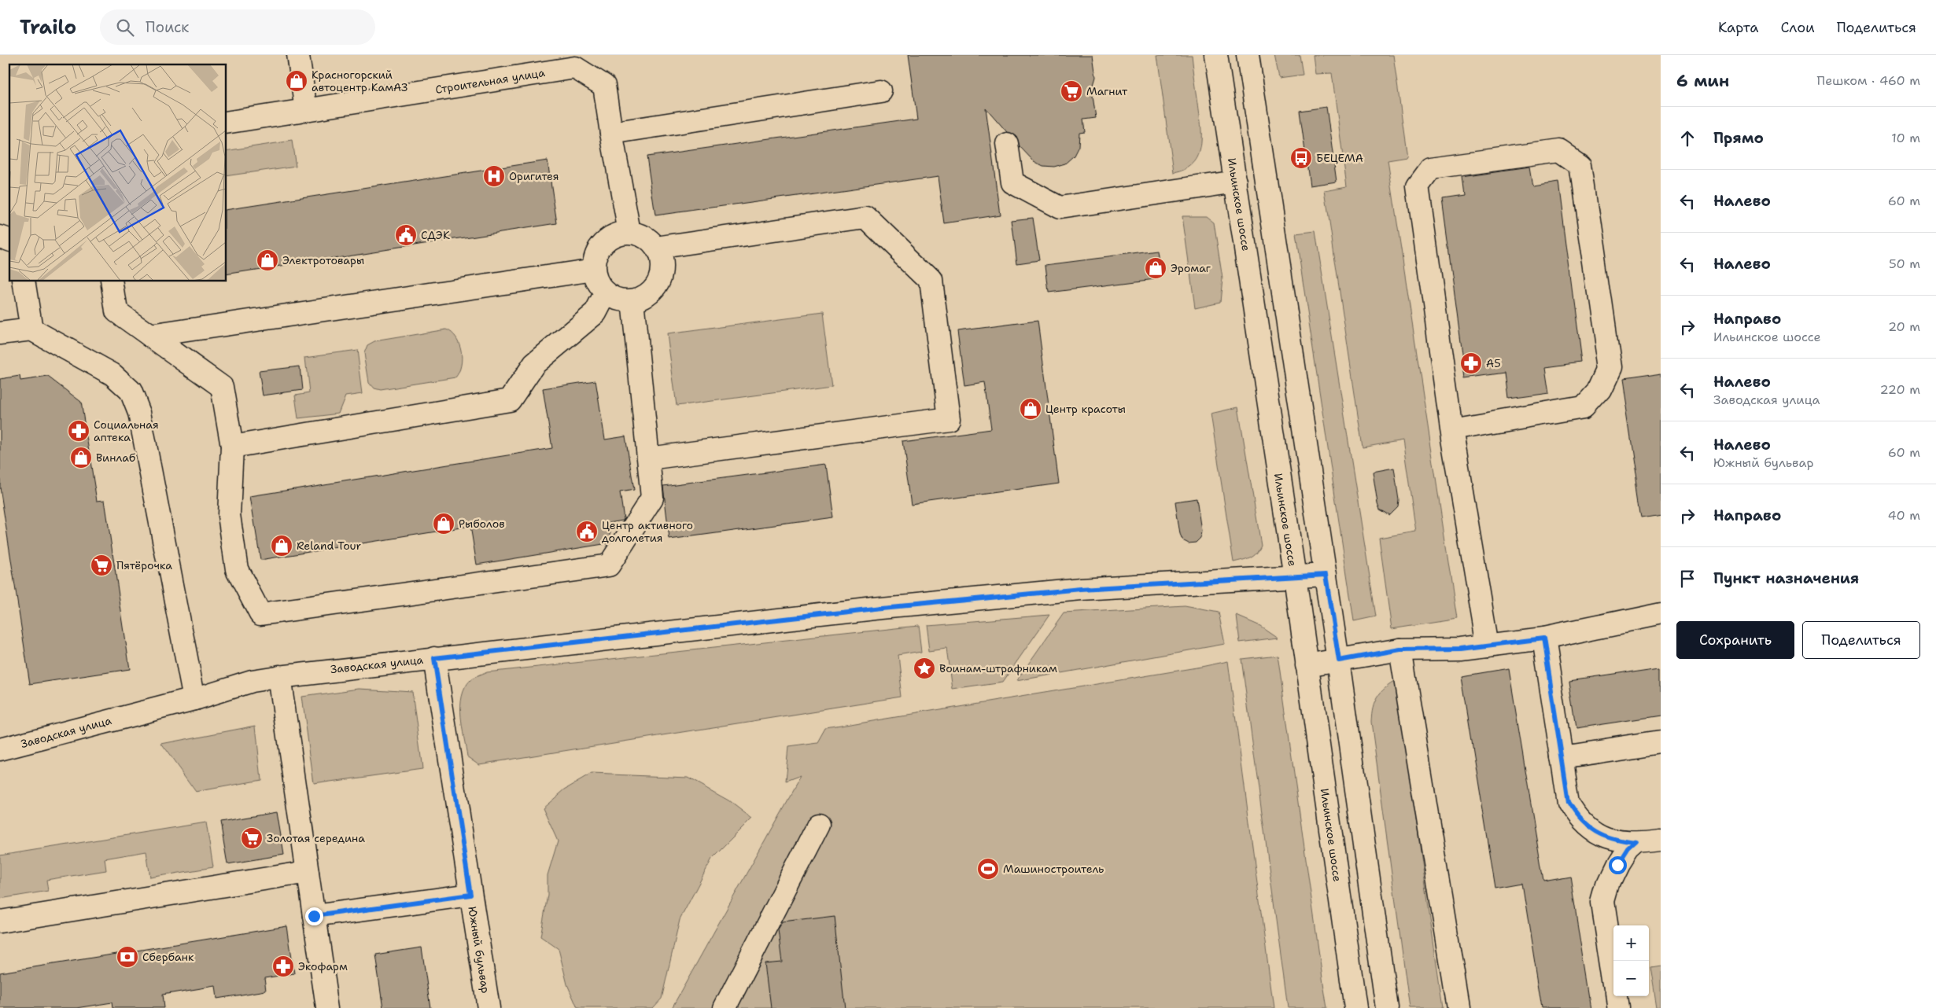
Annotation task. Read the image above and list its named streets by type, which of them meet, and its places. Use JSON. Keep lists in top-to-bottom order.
{
  "streets": {
    "street": [
      "Строительная улица",
      "Ильинское шоссе",
      "Заводская улица",
      "Южный бульвар"
    ]
  },
  "crossings": [
    ["Ильинское шоссе", "Заводская улица"],
    ["Заводская улица", "Южный бульвар"]
  ],
  "places": {
    "shop": [
      "Красногорский автоцентр КамАЗ",
      "Электротовары",
      "Эромаг",
      "Центр красоты",
      "Винлаб",
      "Рыболов",
      "Reland Tour"
    ],
    "supermarket": ["Магнит", "Пятёрочка", "Золотая середина"],
    "bus stop": ["БЕЦЕМА"],
    "hospital": ["Оригитея"],
    "public building": ["СДЭК", "Центр активного долголетия"],
    "pharmacy": ["А5", "Социальная аптека", "Экофарм"],
    "place": ["Воинам-штрафникам"],
    "sports": ["Машиностроитель"],
    "bank": ["Сбербанк"]
  },
  "page": {
    "header": "Trailo",
    "search": "Поиск",
    "nav": ["Карта", "Слои", "Поделиться"],
    "heading": ["6 мин", "Пешком · 460 m"],
    "list": [
      ["Прямо", "10 m"],
      ["Налево", "60 m"],
      ["Налево", "50 m"],
      ["Направо", "Ильинское шоссе", "20 m"],
      ["Налево", "Заводская улица", "220 m"],
      ["Налево", "Южный бульвар", "60 m"],
      ["Направо", "40 m"],
      "Пункт назначения"
    ],
    "buttons": ["Сохранить", "Поделиться"],
    "map_buttons": ["+", "−"]
  }
}
